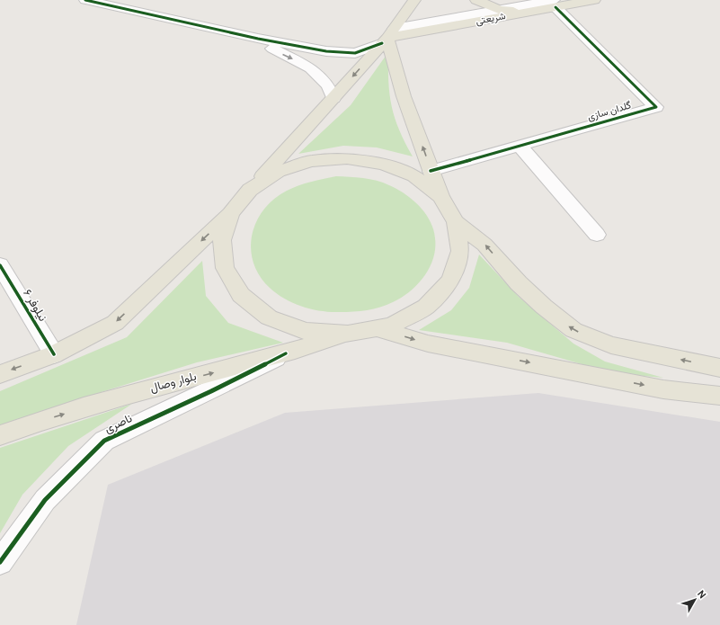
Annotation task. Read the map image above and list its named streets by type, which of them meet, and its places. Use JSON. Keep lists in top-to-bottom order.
{
  "streets": {
    "main road": ["شریعتی", "بلوار وصال"],
    "street": ["گلدان سازی", "نیلوفر ۶", "ناصری"]
  },
  "crossings": [
    ["شریعتی", "گلدان سازی"],
    ["بلوار وصال", "ناصری"]
  ],
  "north": "top right"
}
